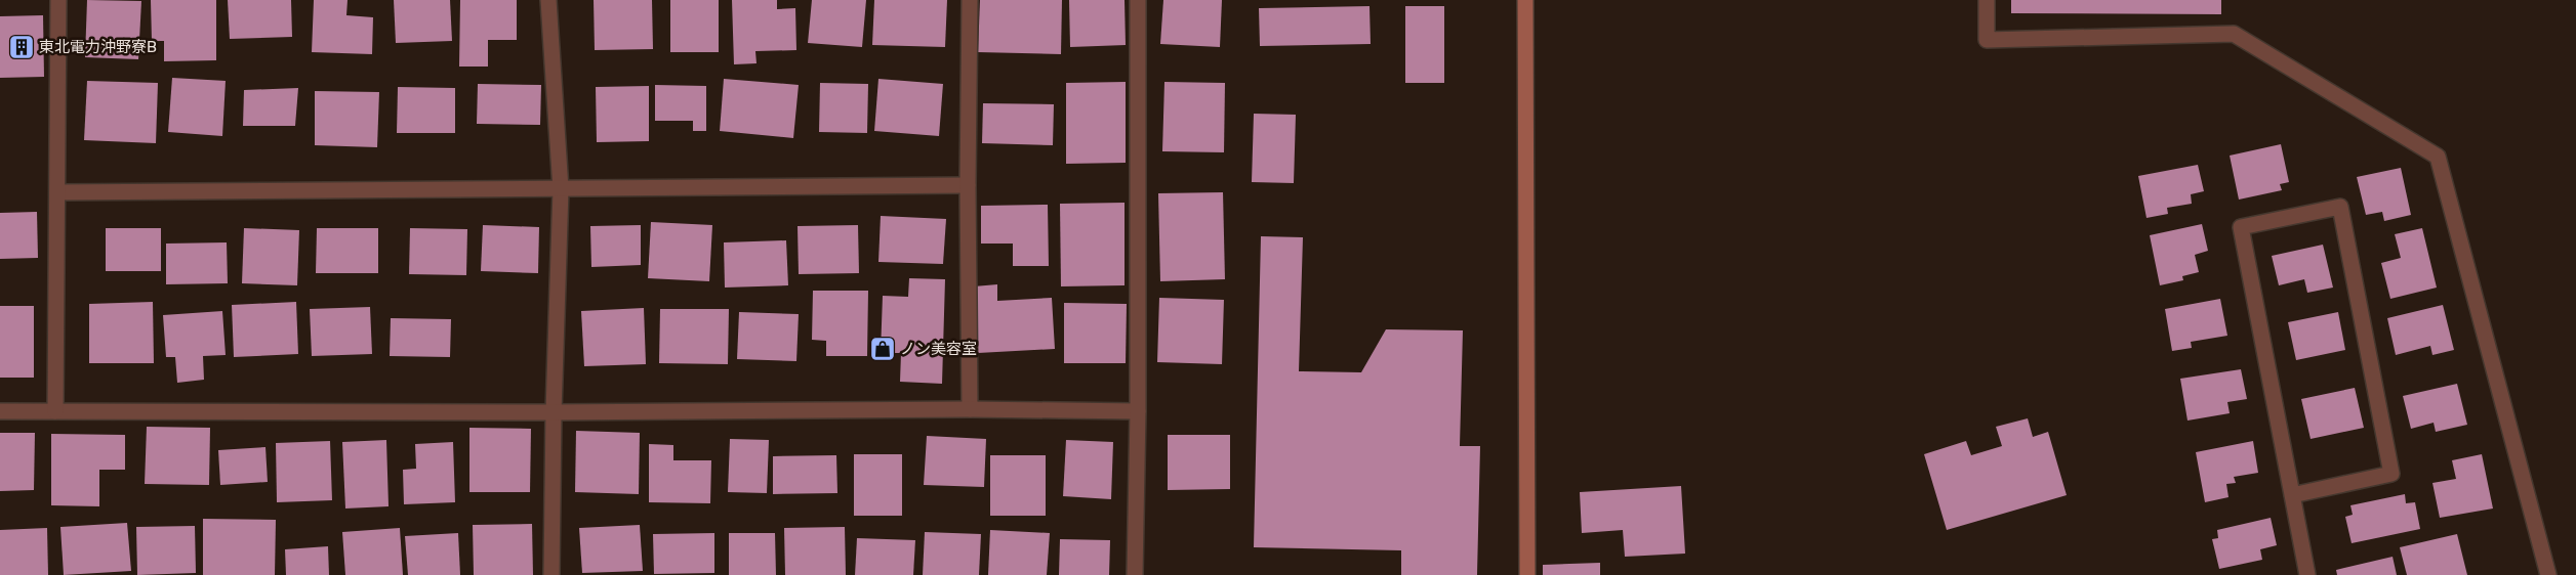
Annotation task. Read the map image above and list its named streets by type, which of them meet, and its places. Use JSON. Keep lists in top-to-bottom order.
{
  "places": {
    "building": ["東北電力沖野寮B"],
    "shop": ["ノン美容室"]
  }
}
